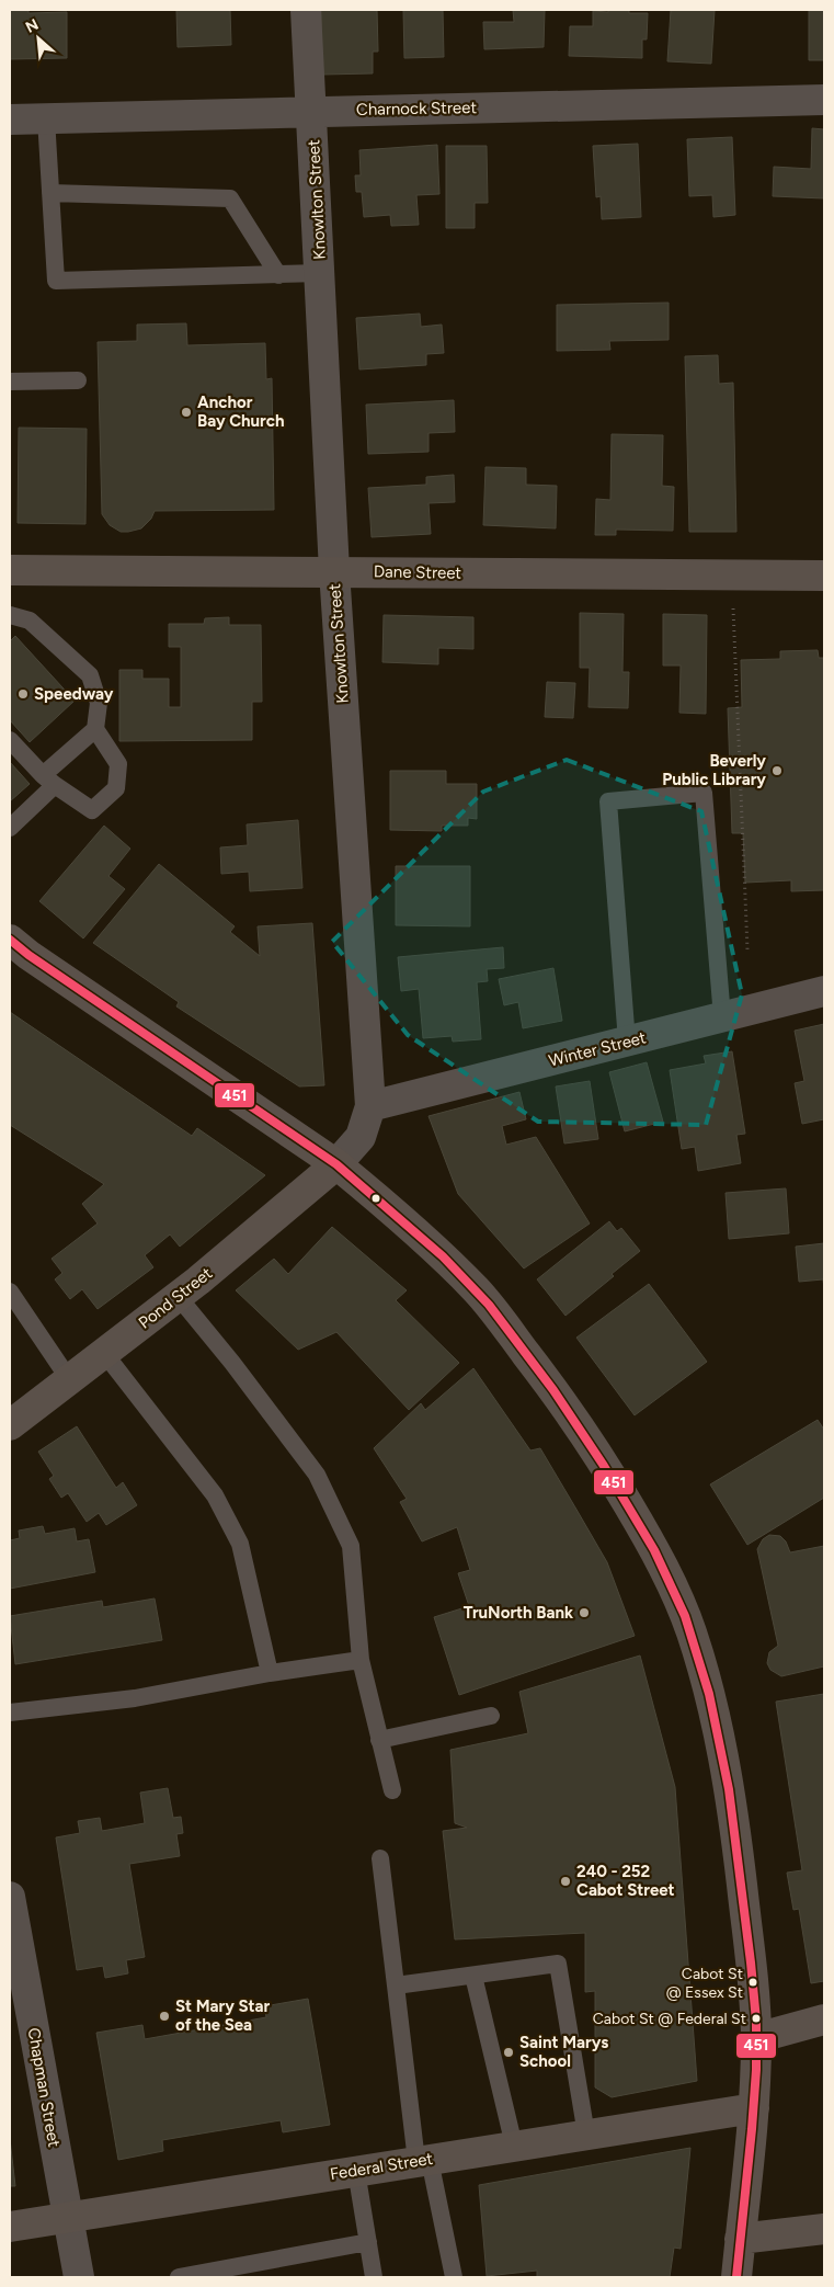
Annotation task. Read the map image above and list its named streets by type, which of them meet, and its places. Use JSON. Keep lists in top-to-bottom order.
{
  "streets": {
    "main road": ["Dane Street", "Pond Street", "Federal Street"],
    "street": [
      "Charnock Street",
      "Knowlton Street",
      "Winter Street",
      "Chapman Street"
    ]
  },
  "crossings": [
    ["Charnock Street", "Knowlton Street"],
    ["Knowlton Street", "Dane Street"],
    ["Knowlton Street", "Winter Street"],
    ["Knowlton Street", "Pond Street"],
    ["Chapman Street", "Federal Street"]
  ],
  "places": [
    "Anchor Bay Church",
    "Speedway",
    "Beverly Public Library",
    "TruNorth Bank",
    "240 - 252 Cabot Street",
    "Cabot St @ Essex St",
    "St Mary Star of the Sea",
    "Cabot St @ Federal St",
    "Saint Marys School"
  ],
  "lines": ["transit line 451"],
  "north": "top left"
}
